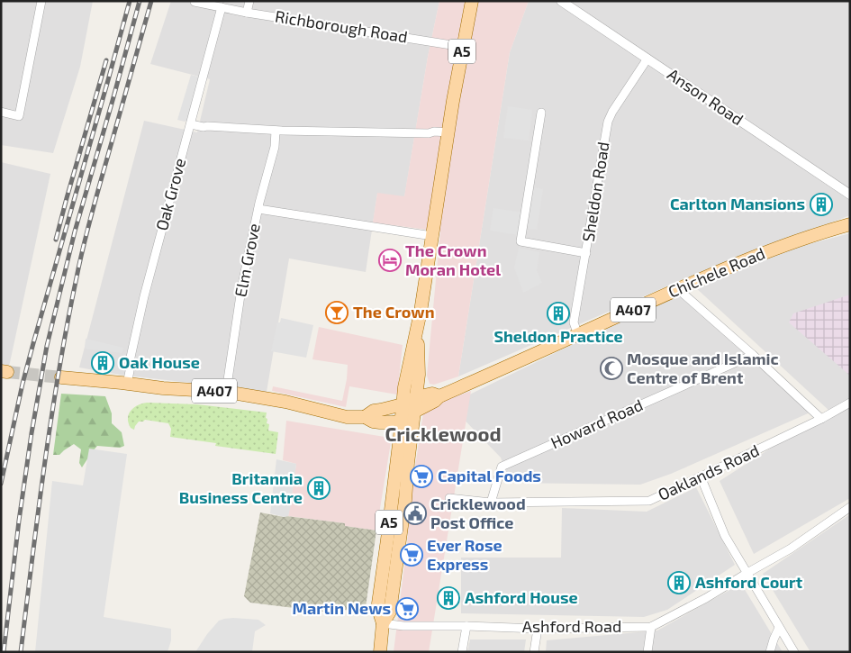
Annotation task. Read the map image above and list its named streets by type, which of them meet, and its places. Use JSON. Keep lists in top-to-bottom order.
{
  "streets": {
    "main road": ["A5", "Chichele Road", "A407"],
    "street": [
      "Richborough Road",
      "Anson Road",
      "Sheldon Road",
      "Oak Grove",
      "Elm Grove",
      "Howard Road",
      "Oaklands Road",
      "Ashford Road"
    ]
  },
  "crossings": [
    ["Richborough Road", "A5"],
    ["Richborough Road", "Oak Grove"],
    ["A5", "Chichele Road"],
    ["A5", "A407"],
    ["A5", "Ashford Road"],
    ["Anson Road", "Sheldon Road"],
    ["Sheldon Road", "Chichele Road"],
    ["Oak Grove", "A407"],
    ["Elm Grove", "A407"],
    ["Chichele Road", "A407"],
    ["Howard Road", "Oaklands Road"]
  ],
  "districts": ["Cricklewood"],
  "places": {
    "building": [
      "Carlton Mansions",
      "Sheldon Practice",
      "Oak House",
      "Britannia Business Centre",
      "Ashford Court",
      "Ashford House"
    ],
    "hotel": ["The Crown Moran Hotel"],
    "bar": ["The Crown"],
    "mosque": ["Mosque and Islamic Centre of Brent"],
    "supermarket": ["Capital Foods", "Ever Rose Express", "Martin News"],
    "public building": ["Cricklewood Post Office"]
  }
}
